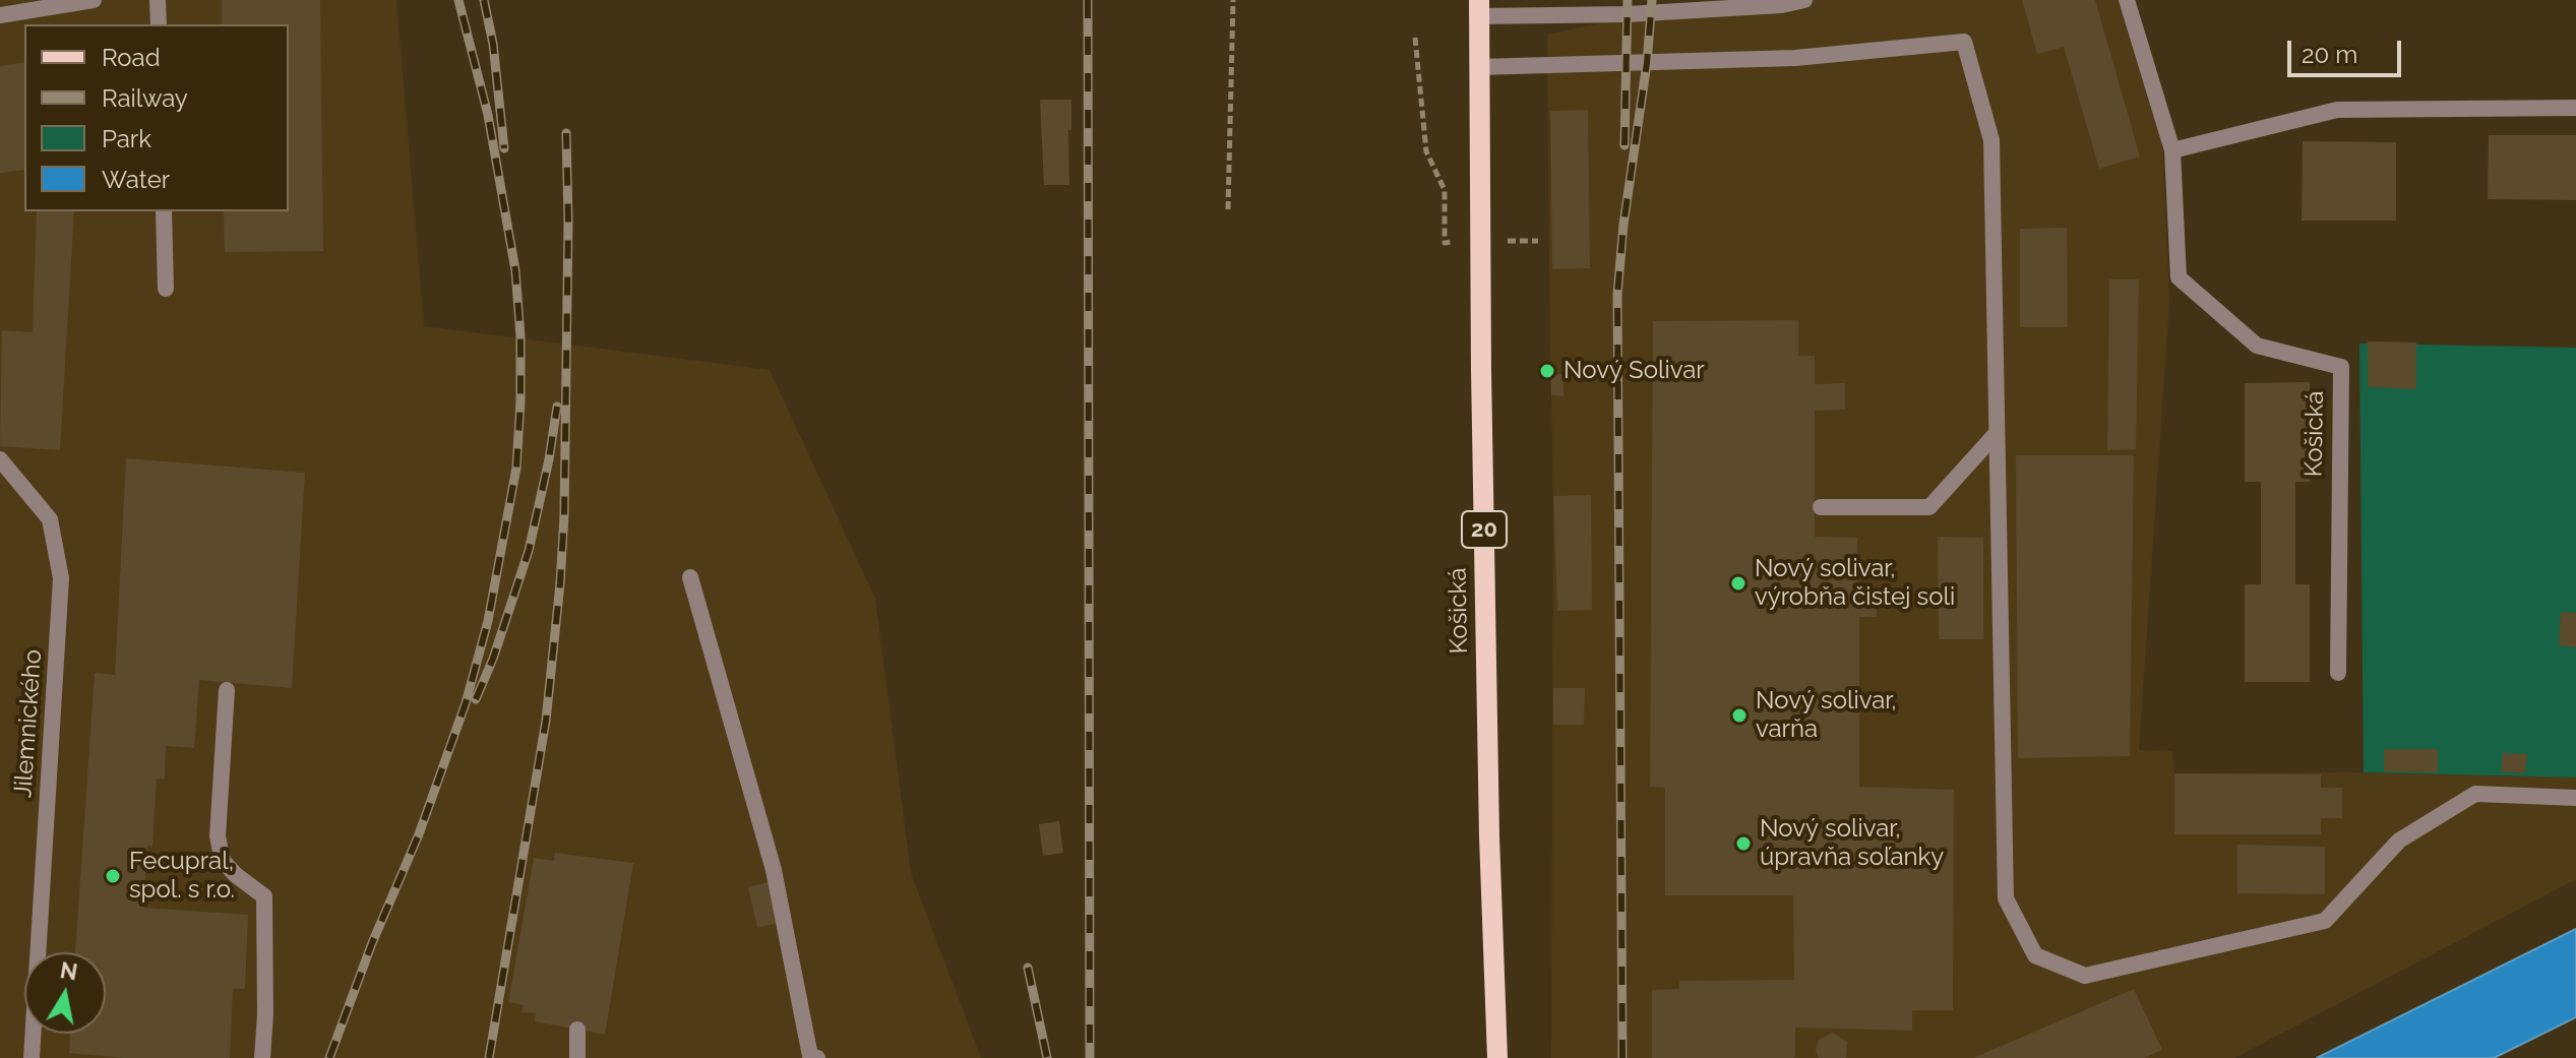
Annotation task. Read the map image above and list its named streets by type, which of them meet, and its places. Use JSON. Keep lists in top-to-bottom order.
{
  "streets": {
    "main road": ["Košická", "20"],
    "lane": ["Jilemnického"]
  },
  "places": [
    "Nový Solivar",
    "Nový solivar, výrobňa čistej soli",
    "Nový solivar, varňa",
    "Nový solivar, úpravňa soľanky",
    "Fecupral, spol. s r.o."
  ],
  "legend": [
    "Road",
    "Railway",
    "Park",
    "Water"
  ],
  "scale_bar": "20 m",
  "north": "top"
}
